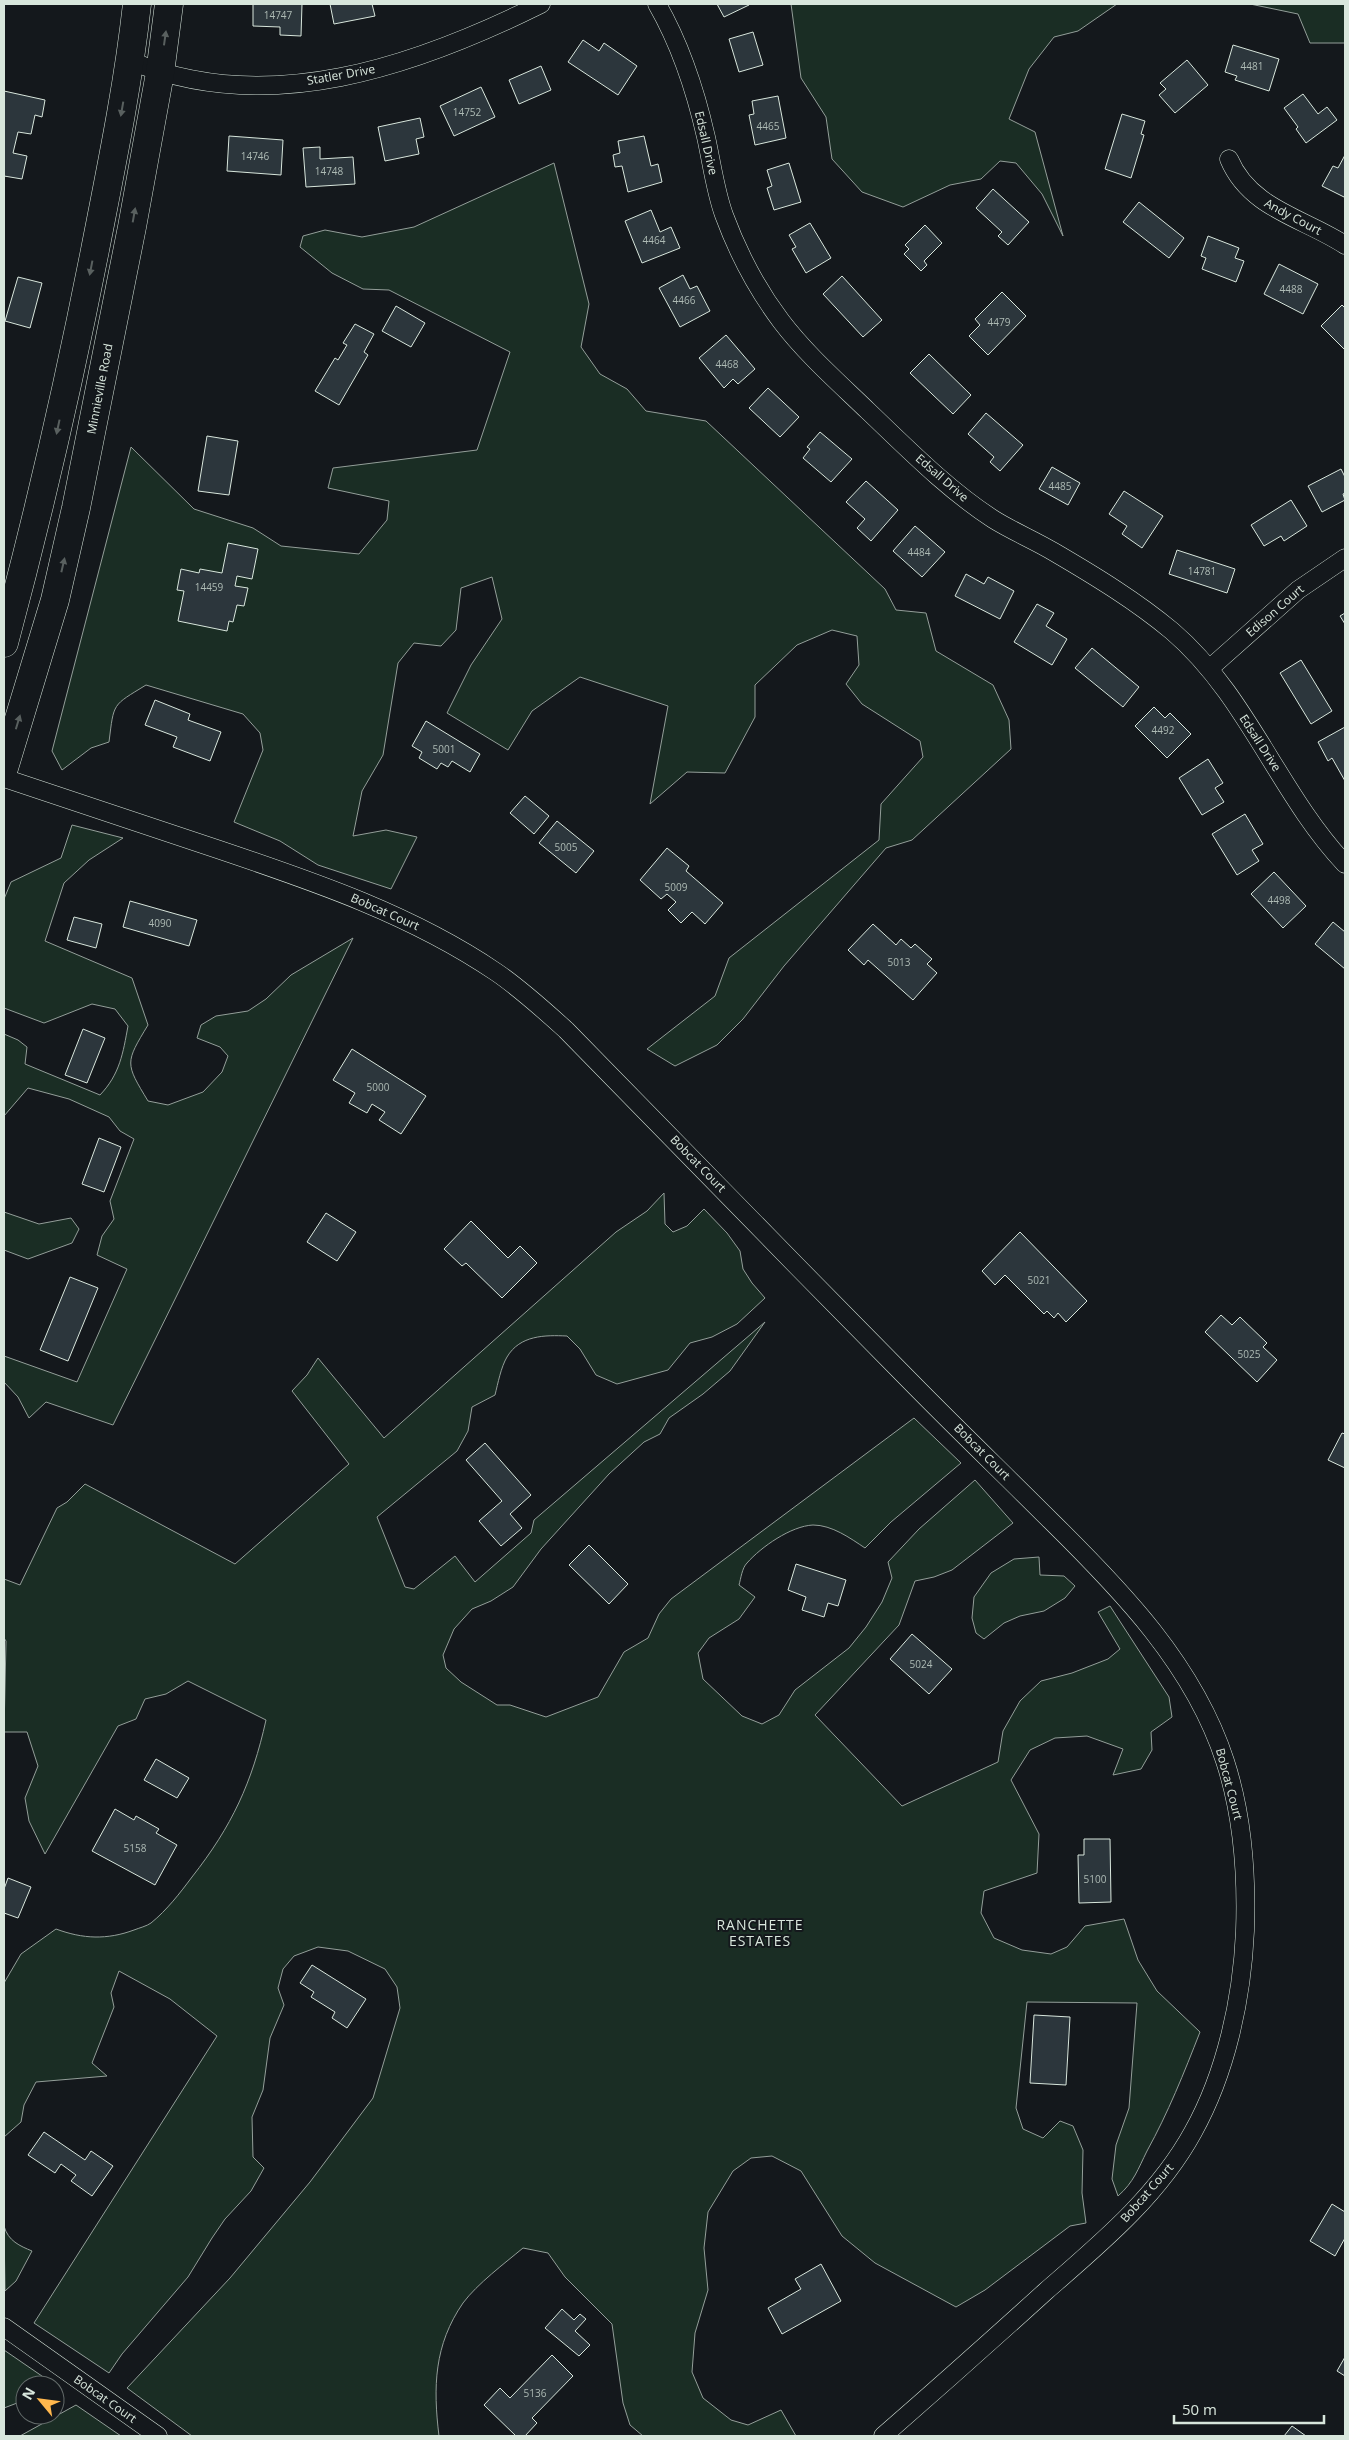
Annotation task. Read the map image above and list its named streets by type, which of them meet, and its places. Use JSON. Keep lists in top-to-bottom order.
{
  "streets": {
    "main road": ["Minnieville Road"],
    "street": [
      "Statler Drive",
      "Edsall Drive",
      "Andy Court",
      "Edison Court",
      "Bobcat Court"
    ]
  },
  "crossings": [
    ["Statler Drive", "Minnieville Road"],
    ["Edsall Drive", "Edison Court"]
  ],
  "districts": ["RANCHETTE ESTATES"],
  "house_numbers": [
    "14747",
    "4481",
    "14752",
    "4465",
    "14746",
    "14748",
    "4464",
    "4488",
    "4466",
    "4479",
    "4468",
    "4485",
    "4484",
    "14781",
    "14459",
    "4492",
    "5001",
    "5005",
    "5009",
    "4498",
    "4090",
    "5013",
    "5000",
    "5021",
    "5025",
    "5024",
    "5158",
    "5100",
    "5136"
  ],
  "scale_bar": "50 m",
  "north": "top left"
}
